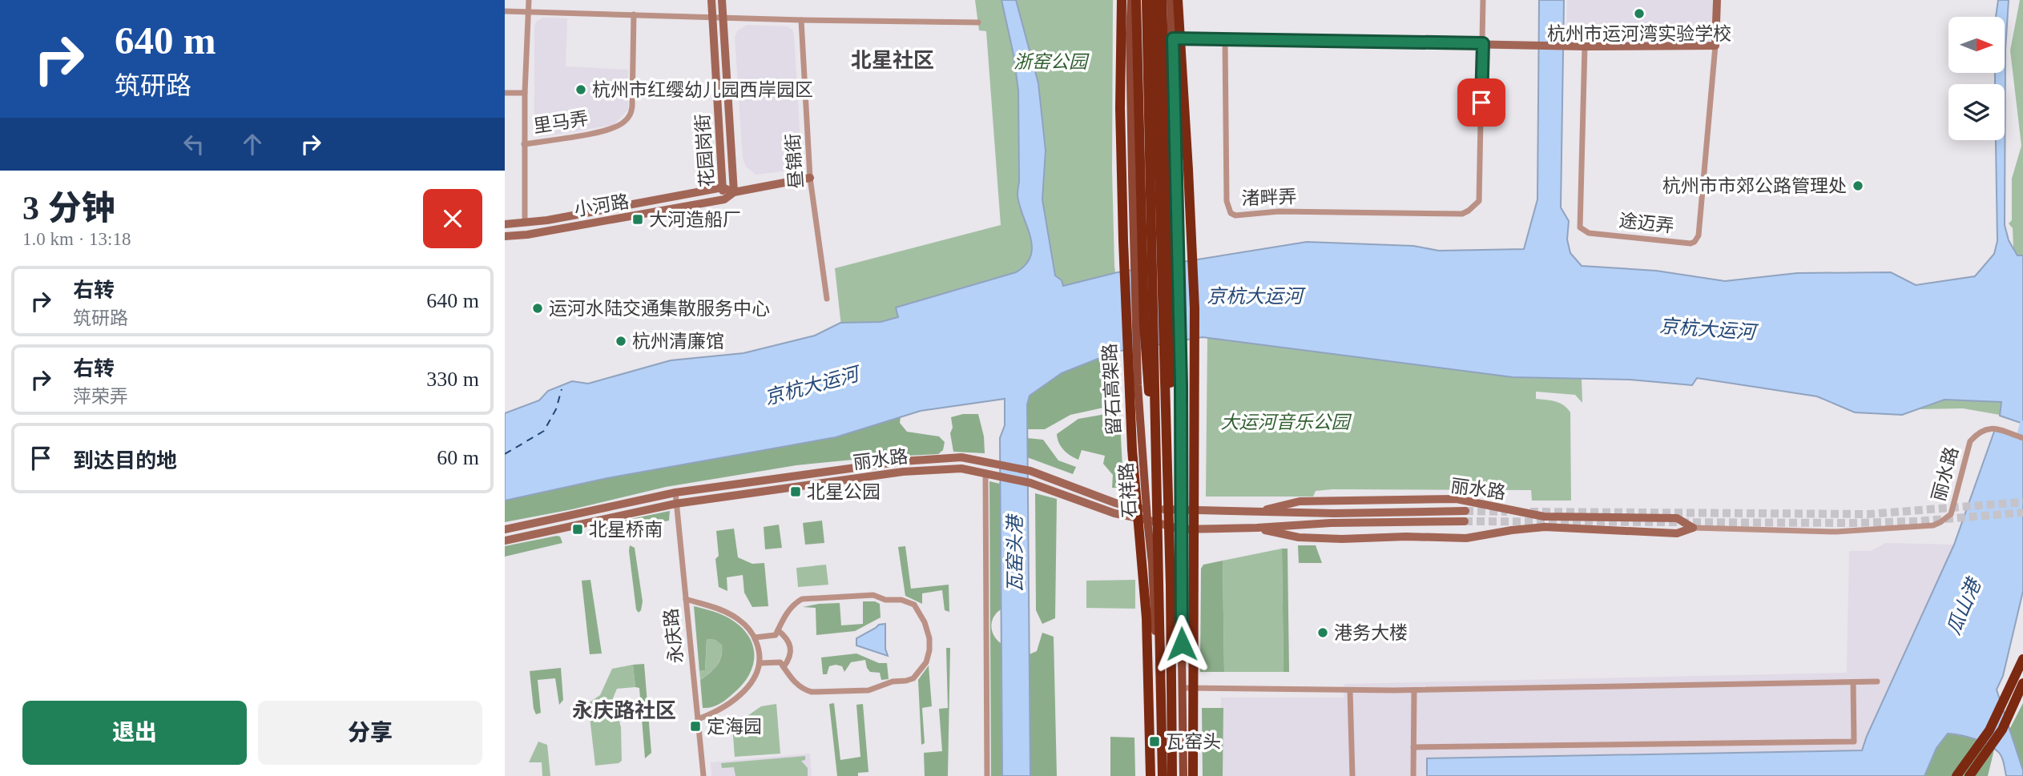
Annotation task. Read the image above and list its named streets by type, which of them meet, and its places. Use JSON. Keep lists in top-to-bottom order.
{
  "streets": {
    "highway": ["留石高架路"],
    "main road": [
      "花园岗街",
      "小河路",
      "丽水路",
      "石祥路"
    ],
    "street": [
      "里马弄",
      "昼锦街",
      "渚畔弄",
      "途迈弄",
      "永庆路"
    ]
  },
  "crossings": [
    ["花园岗街", "小河路"],
    ["昼锦街", "小河路"],
    ["丽水路", "石祥路"],
    ["丽水路", "永庆路"]
  ],
  "districts": ["北星社区", "永庆路社区"],
  "water": ["京杭大运河", "瓦窑头港", "瓜山港"],
  "parks": ["浙窑公园", "大运河音乐公园"],
  "places": {
    "other": [
      "杭州市运河湾实验学校",
      "杭州市红缨幼儿园西岸园区",
      "杭州市市郊公路管理处",
      "运河水陆交通集散服务中心",
      "杭州清廉馆",
      "港务大楼"
    ],
    "transit": [
      "大河造船厂",
      "北星公园",
      "北星桥南",
      "定海园",
      "瓦窑头"
    ]
  },
  "north": "right",
  "page": {
    "turn": ["640 m", "筑研路"],
    "heading": ["3 分钟", "1.0 km · 13:18"],
    "list": [
      {
        "name": "右转",
        "note": "筑研路",
        "value": "640 m"
      },
      {
        "name": "右转",
        "note": "萍荣弄",
        "value": "330 m"
      },
      {
        "name": "到达目的地",
        "value": "60 m"
      }
    ],
    "buttons": ["退出", "分享"]
  }
}
